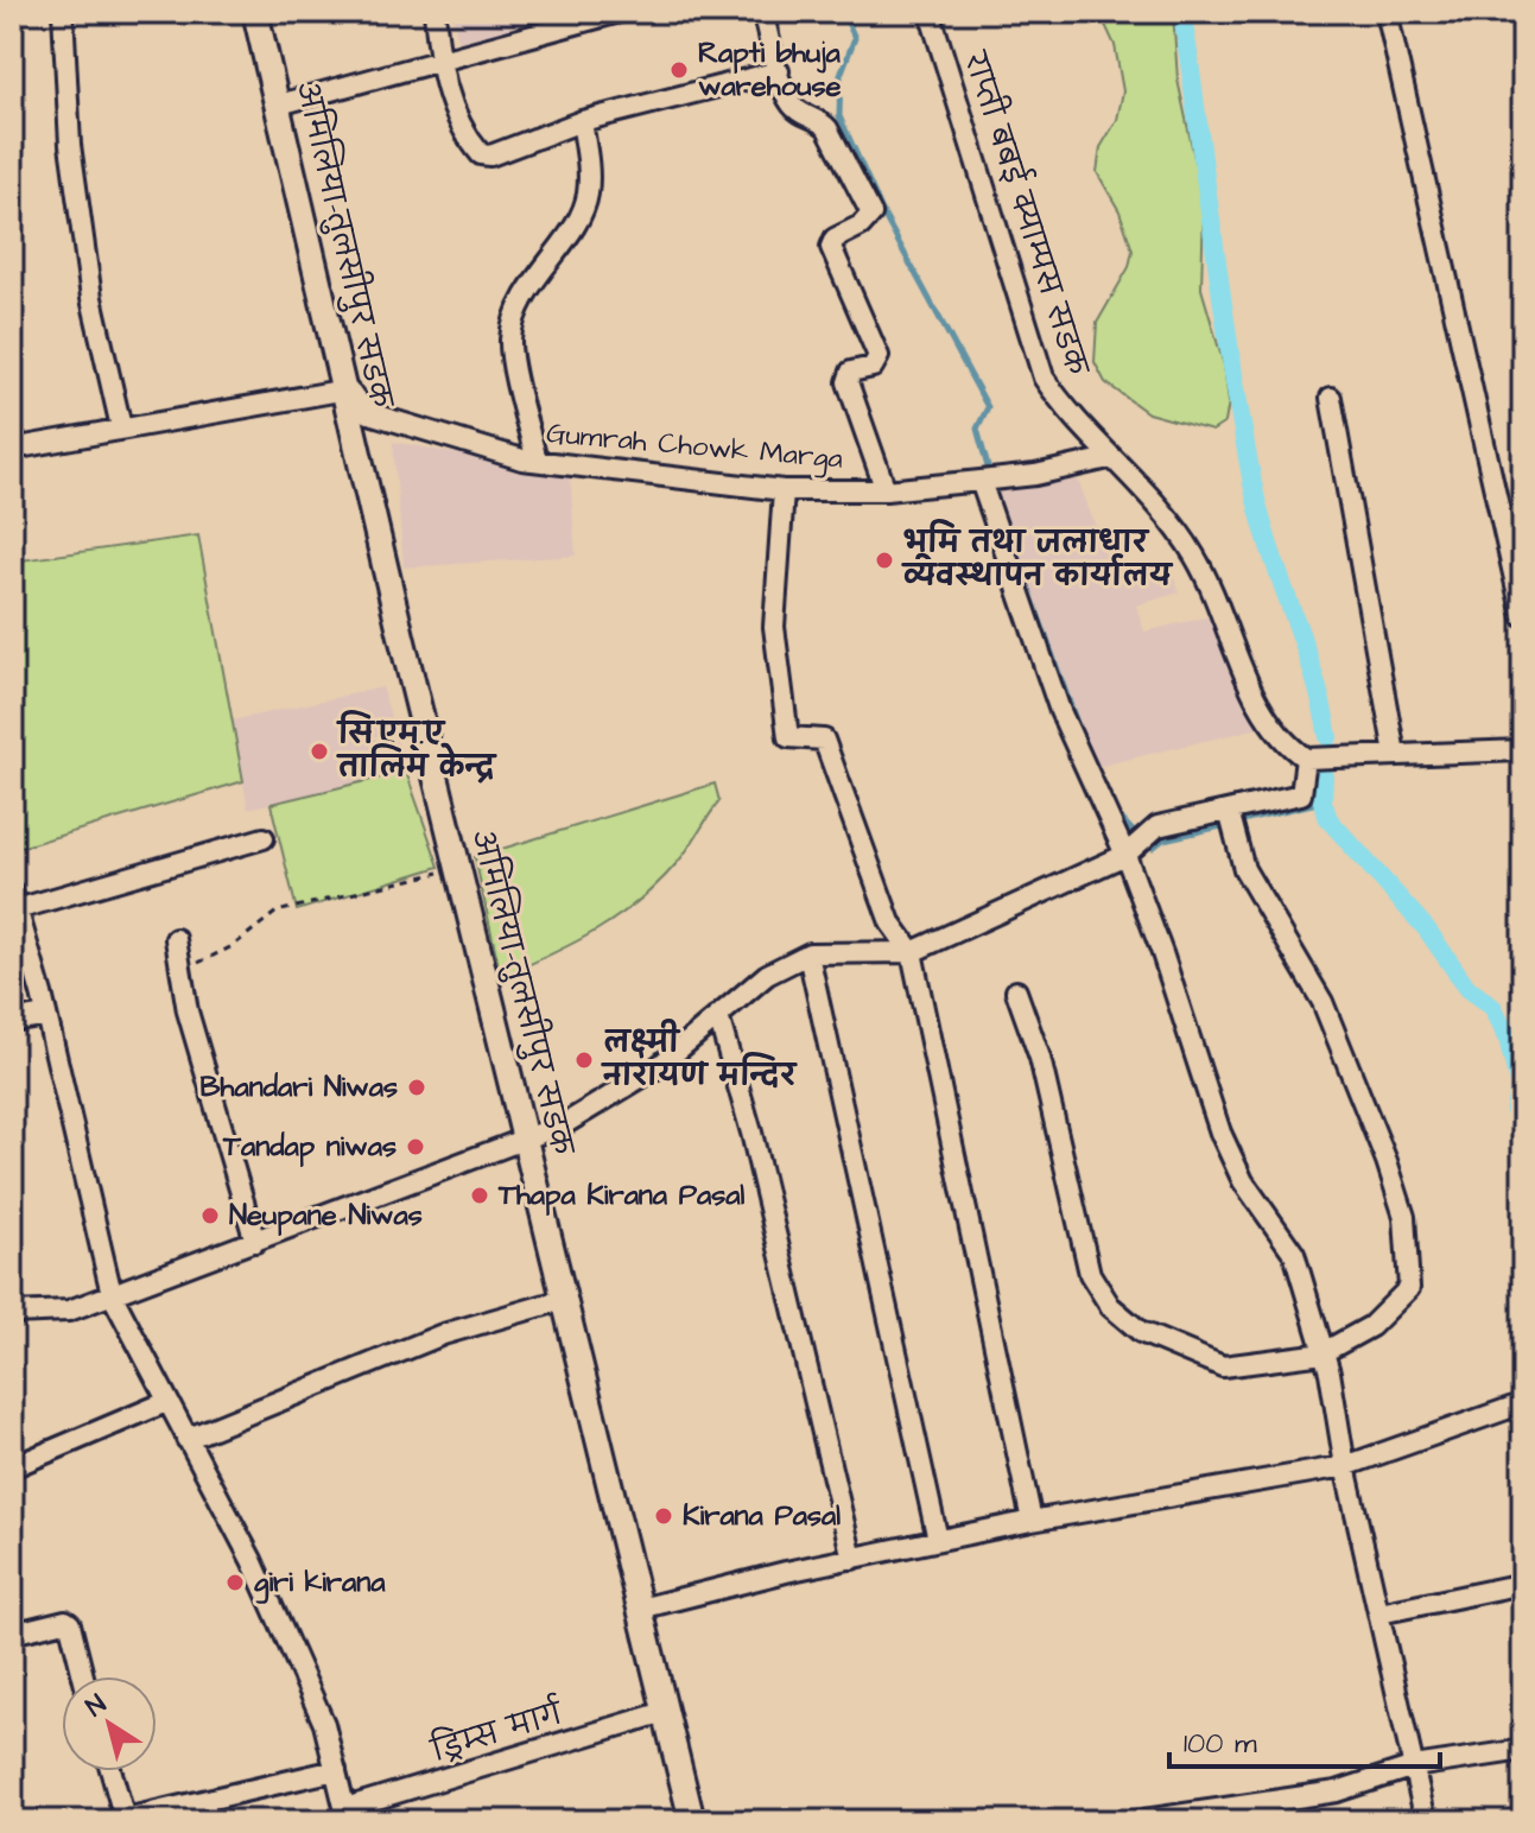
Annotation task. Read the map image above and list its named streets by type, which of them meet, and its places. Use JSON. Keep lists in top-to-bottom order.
{
  "streets": {
    "main road": ["अमिलिया-तुलसीपुर सडक"],
    "street": ["राप्ती बबई क्याम्पस सडक", "Gumrah Chowk Marga", "ड्रिम्स मार्ग"]
  },
  "crossings": [
    ["राप्ती बबई क्याम्पस सडक", "Gumrah Chowk Marga"],
    ["अमिलिया-तुलसीपुर सडक", "Gumrah Chowk Marga"],
    ["अमिलिया-तुलसीपुर सडक", "ड्रिम्स मार्ग"]
  ],
  "places": [
    "Rapti bhuja warehouse",
    "भूमि तथा जलाधार व्यवस्थापन कार्यालय",
    "सि.एम्.ए. तालिम केन्द्र",
    "लक्ष्मी नारायण मन्दिर",
    "Bhandari Niwas",
    "Tandap niwas",
    "Thapa Kirana Pasal",
    "Neupane Niwas",
    "Kirana Pasal",
    "giri kirana"
  ],
  "scale_bar": "100 m",
  "north": "top left"
}
